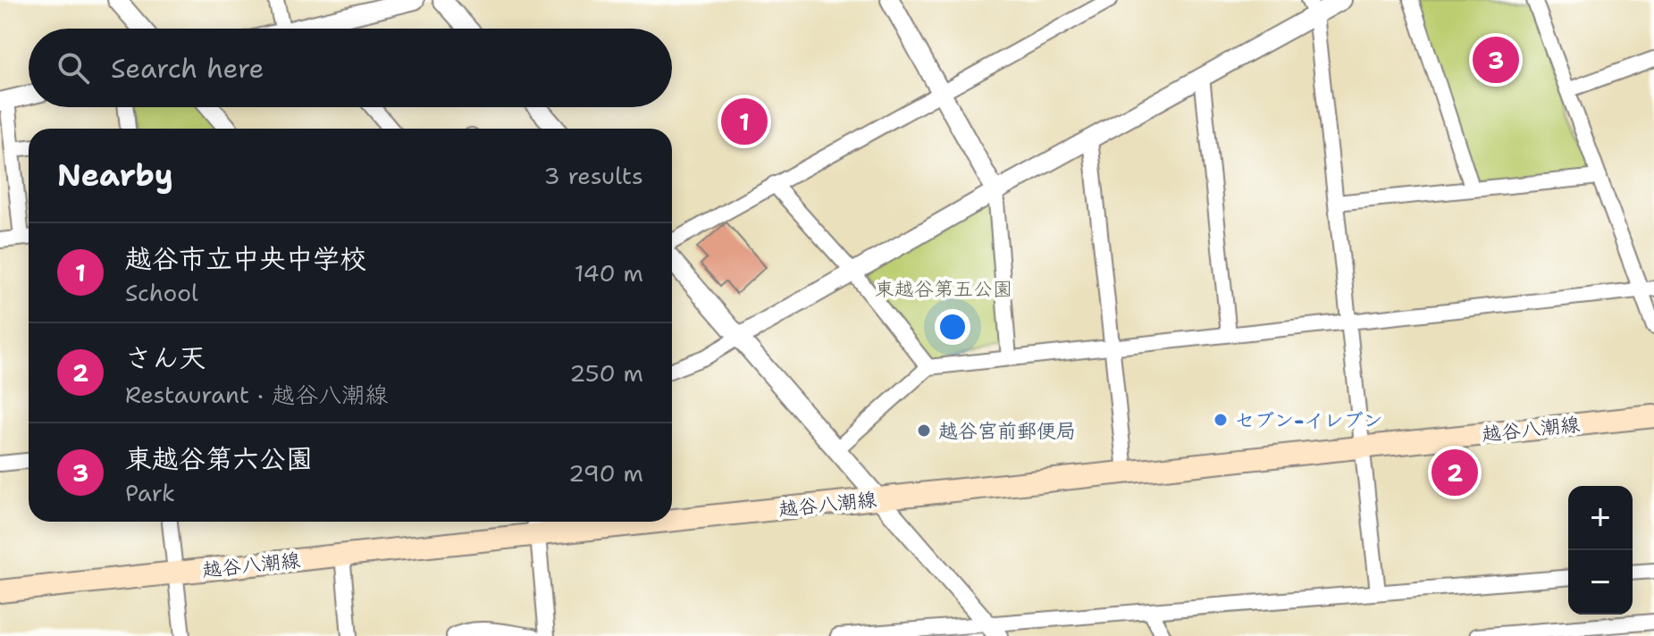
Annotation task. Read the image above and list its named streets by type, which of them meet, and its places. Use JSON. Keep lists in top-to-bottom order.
{
  "streets": {
    "main road": ["越谷八潮線"]
  },
  "parks": ["東越谷第五公園"],
  "places": ["セブン-イレブン", "越谷宮前郵便局"],
  "page": {
    "search": "Search here",
    "pins": ["3", "1", "2"],
    "heading": ["Nearby", "3 results"],
    "list": [
      {
        "mark": "1",
        "name": "越谷市立中央中学校",
        "note": "School",
        "value": "140 m"
      },
      {
        "mark": "2",
        "name": "さん天",
        "note": "Restaurant · 越谷八潮線",
        "value": "250 m"
      },
      {
        "mark": "3",
        "name": "東越谷第六公園",
        "note": "Park",
        "value": "290 m"
      }
    ],
    "map_buttons": ["+", "−"]
  }
}
